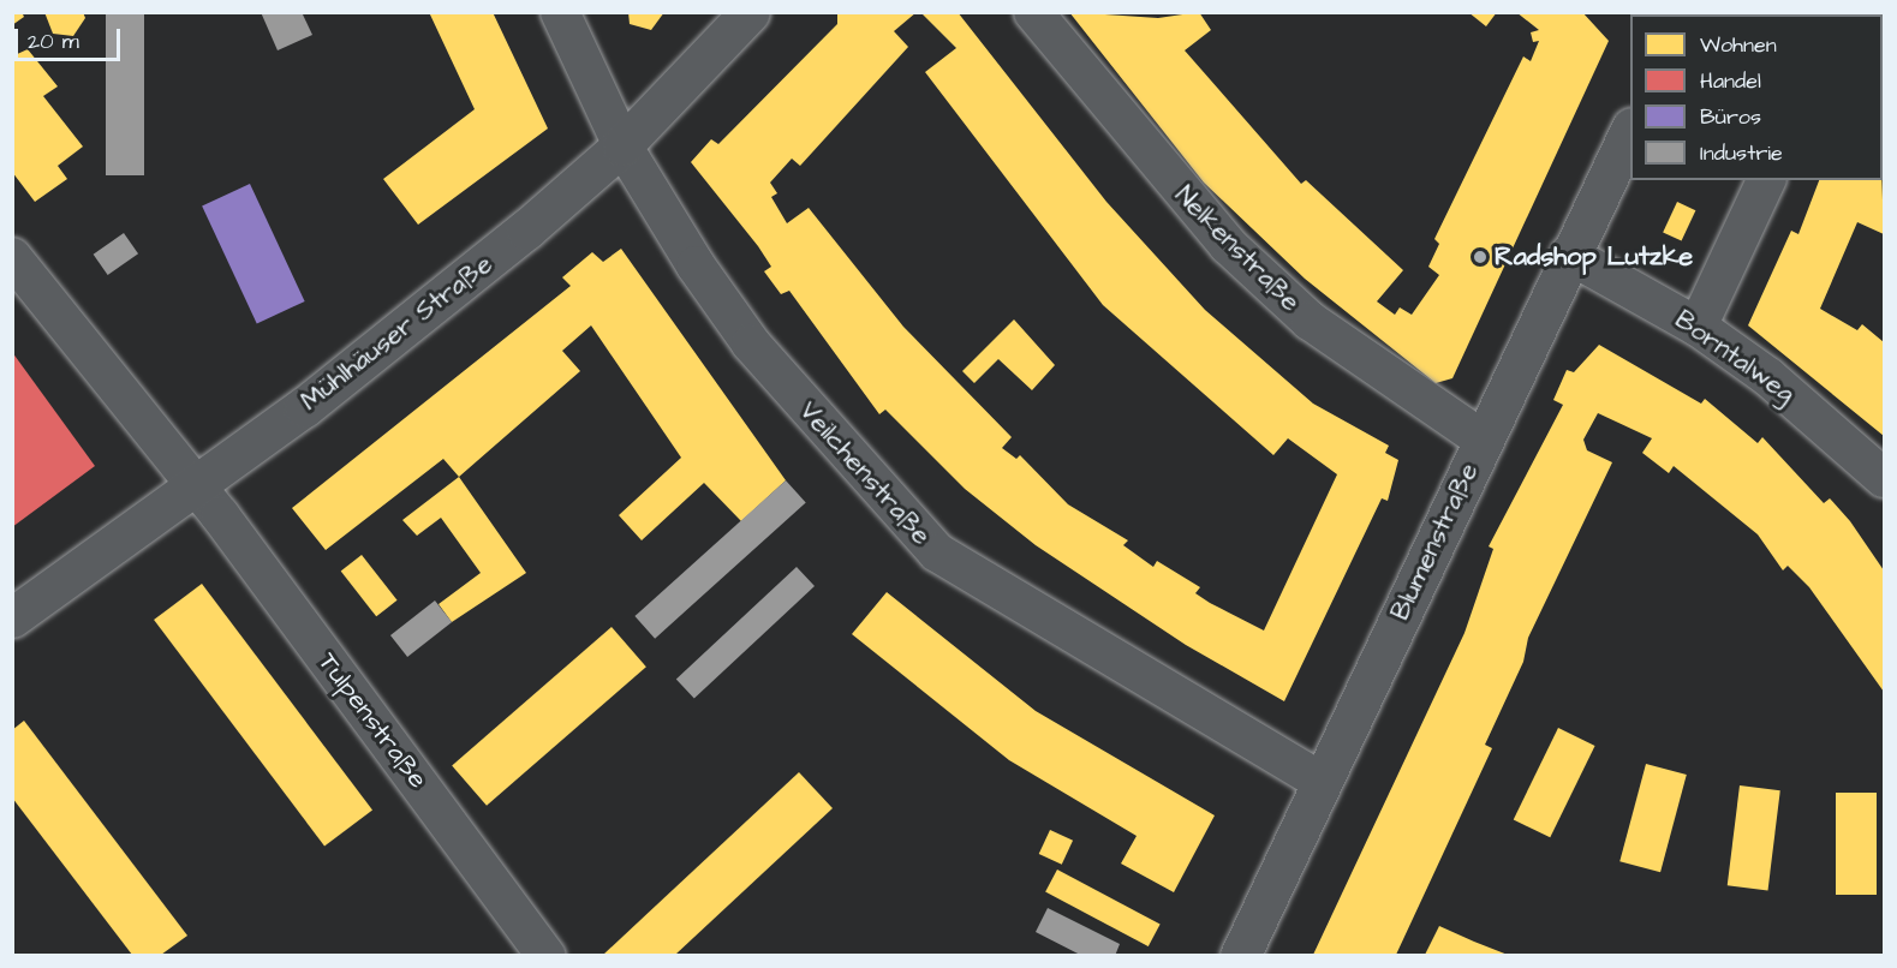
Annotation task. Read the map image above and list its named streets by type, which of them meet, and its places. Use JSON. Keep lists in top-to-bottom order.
{
  "streets": {
    "street": [
      "Nelkenstraße",
      "Mühlhäuser Straße",
      "Borntalweg",
      "Veilchenstraße",
      "Blumenstraße",
      "Tulpenstraße"
    ]
  },
  "crossings": [
    ["Nelkenstraße", "Blumenstraße"],
    ["Mühlhäuser Straße", "Veilchenstraße"],
    ["Mühlhäuser Straße", "Tulpenstraße"],
    ["Borntalweg", "Blumenstraße"],
    ["Veilchenstraße", "Blumenstraße"]
  ],
  "places": ["Radshop Lutzke"],
  "legend": [
    "Wohnen",
    "Handel",
    "Büros",
    "Industrie"
  ],
  "scale_bar": "20 m"
}
